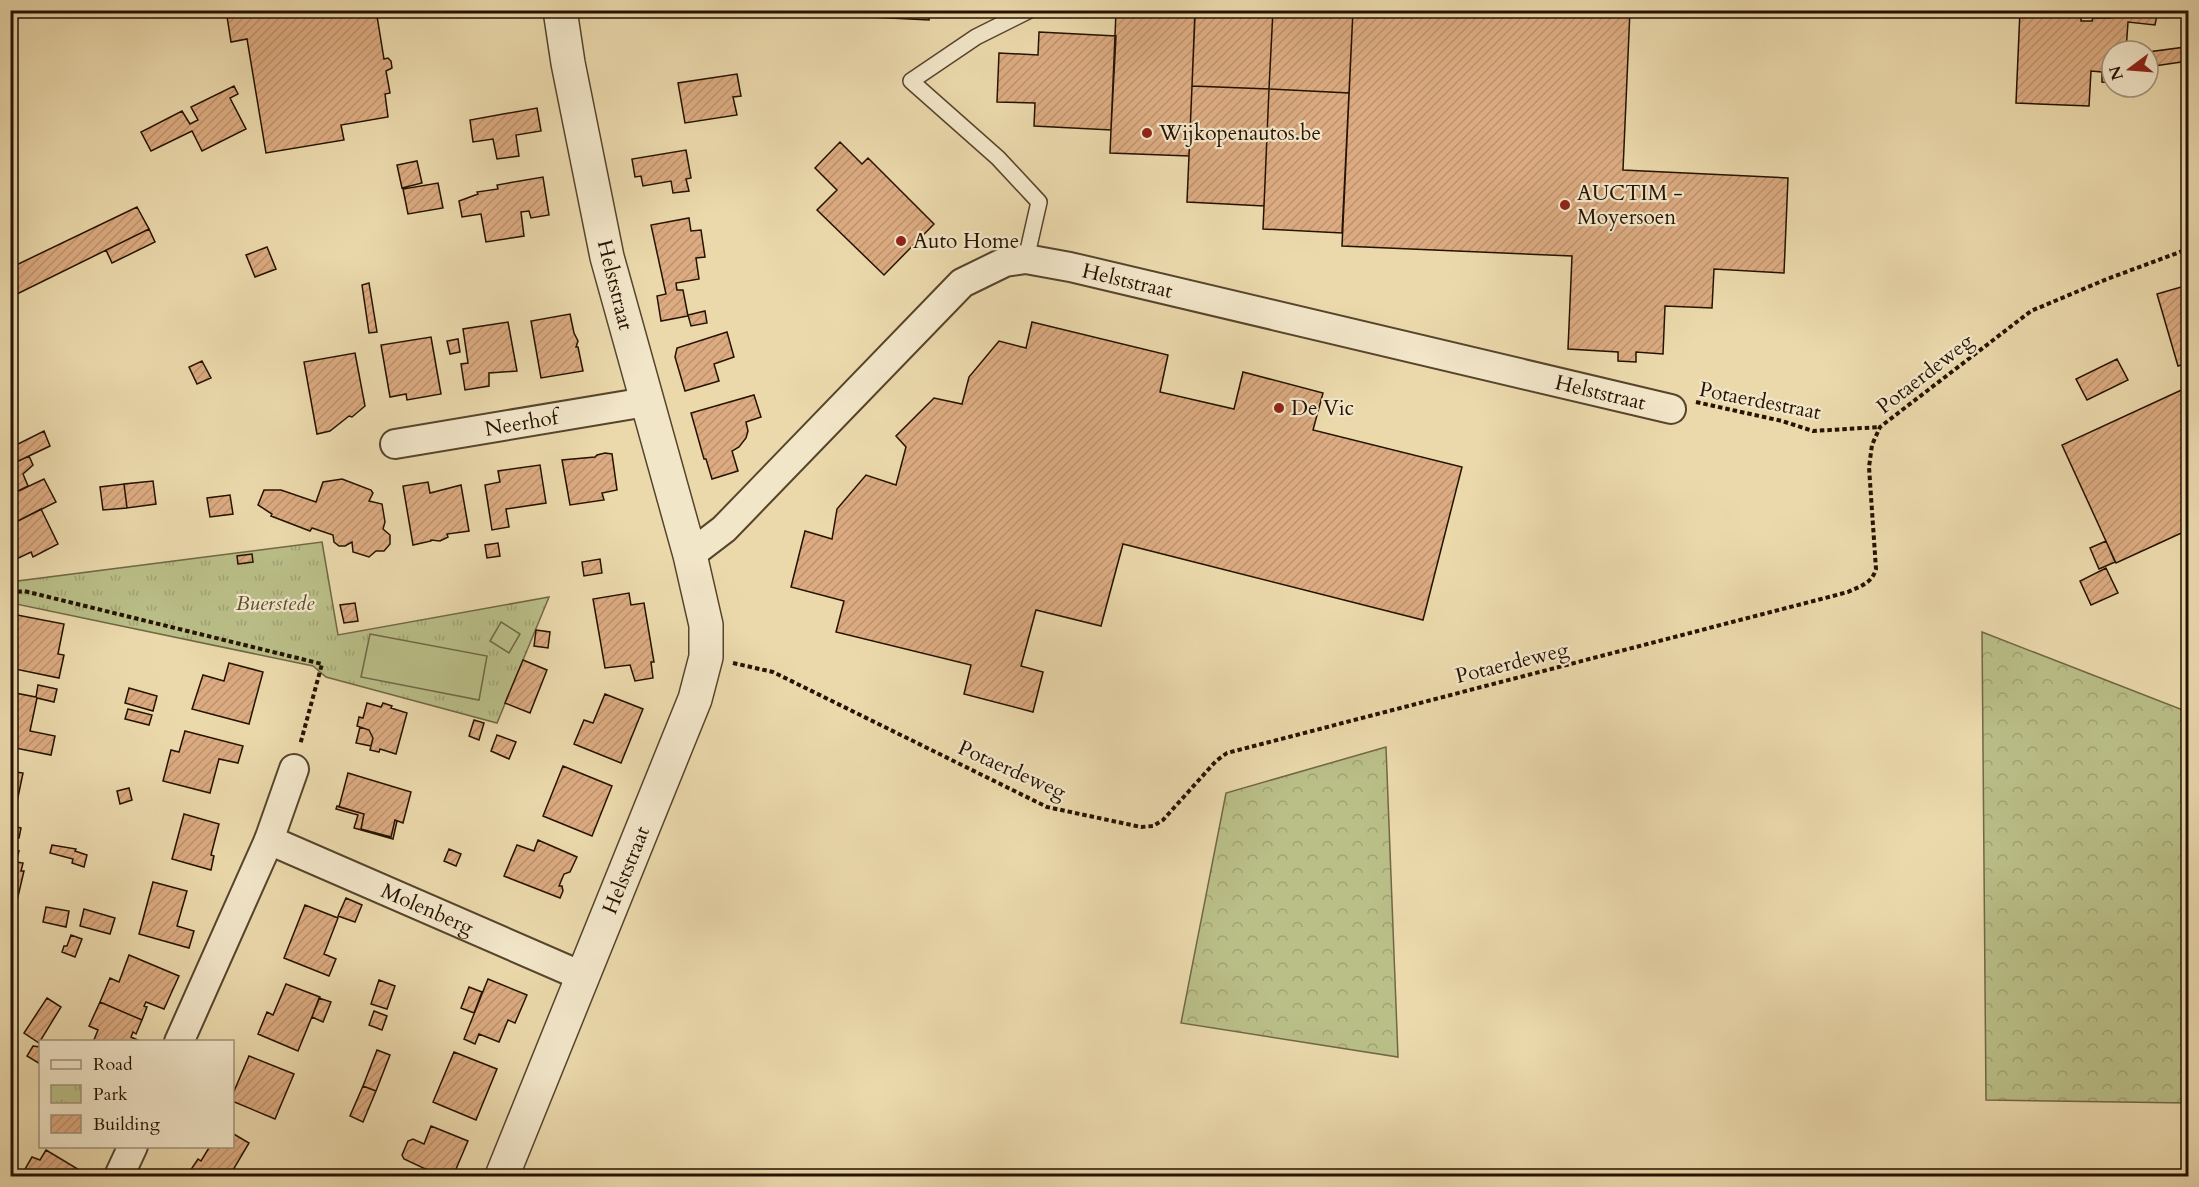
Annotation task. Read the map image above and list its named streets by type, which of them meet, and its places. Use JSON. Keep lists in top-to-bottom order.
{
  "streets": {
    "street": ["Helststraat", "Neerhof", "Molenberg"],
    "path": ["Potaerdeweg", "Potaerdestraat"]
  },
  "crossings": [
    ["Helststraat", "Potaerdeweg"],
    ["Helststraat", "Potaerdestraat"],
    ["Helststraat", "Neerhof"],
    ["Helststraat", "Molenberg"],
    ["Potaerdeweg", "Potaerdestraat"]
  ],
  "parks": ["Buerstede"],
  "places": [
    "Wijkopenautos.be",
    "AUCTIM - Moyersoen",
    "Auto Home",
    "De Vic"
  ],
  "legend": ["Road", "Park", "Building"],
  "north": "left"
}
